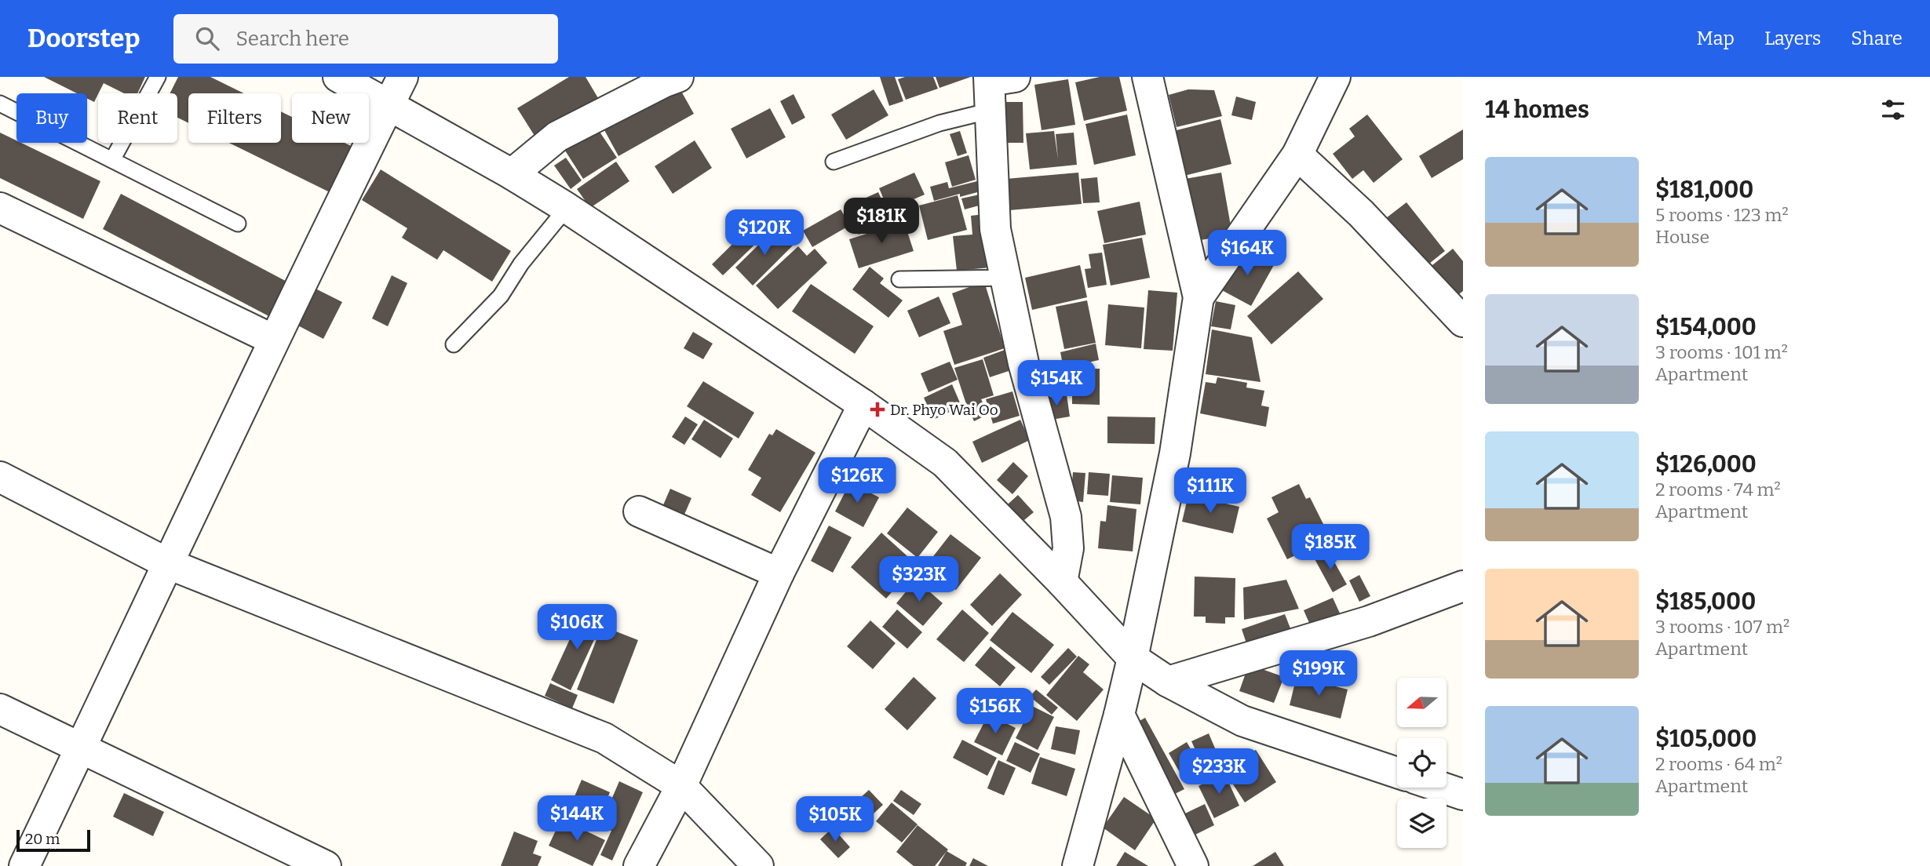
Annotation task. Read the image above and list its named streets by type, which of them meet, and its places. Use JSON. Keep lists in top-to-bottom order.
{
  "places": {
    "health": ["Dr. Phyo Wai Oo"]
  },
  "scale_bar": "20 m",
  "north": "left",
  "page": {
    "header": "Doorstep",
    "search": "Search here",
    "nav": ["Map", "Layers", "Share"],
    "heading": "14 homes",
    "chip": [
      "Buy",
      "Rent",
      "Filters",
      "New"
    ],
    "list": [
      {
        "name": "$181,000",
        "note": "5 rooms · 123 m² · House"
      },
      {
        "name": "$154,000",
        "note": "3 rooms · 101 m² · Apartment"
      },
      {
        "name": "$126,000",
        "note": "2 rooms · 74 m² · Apartment"
      },
      {
        "name": "$185,000",
        "note": "3 rooms · 107 m² · Apartment"
      },
      {
        "name": "$105,000",
        "note": "2 rooms · 64 m² · Apartment"
      }
    ],
    "price": [
      "$181K",
      "$120K",
      "$164K",
      "$154K",
      "$126K",
      "$111K",
      "$185K",
      "$323K",
      "$106K",
      "$199K",
      "$156K",
      "$233K",
      "$144K",
      "$105K"
    ],
    "scale": "20 m"
  }
}
